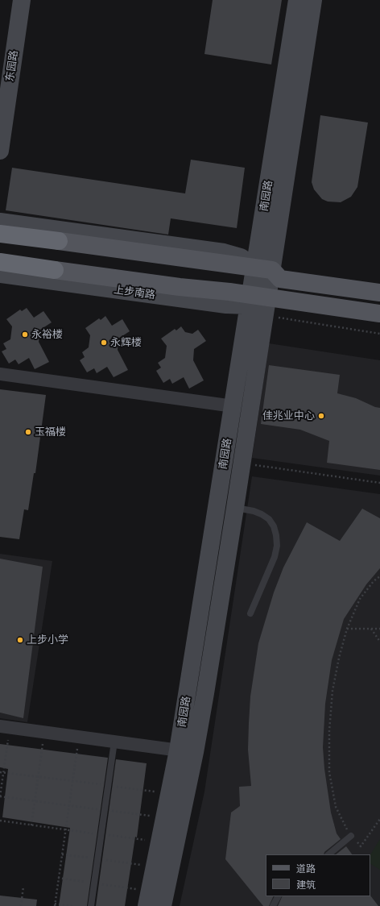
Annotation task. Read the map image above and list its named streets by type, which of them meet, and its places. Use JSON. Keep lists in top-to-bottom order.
{
  "streets": {
    "main road": ["上步南路"],
    "street": ["东园路", "南园路"]
  },
  "crossings": [
    ["南园路", "上步南路"]
  ],
  "places": [
    "永裕楼",
    "永辉楼",
    "佳兆业中心",
    "玉福楼",
    "上步小学"
  ],
  "legend": ["道路", "建筑"]
}
